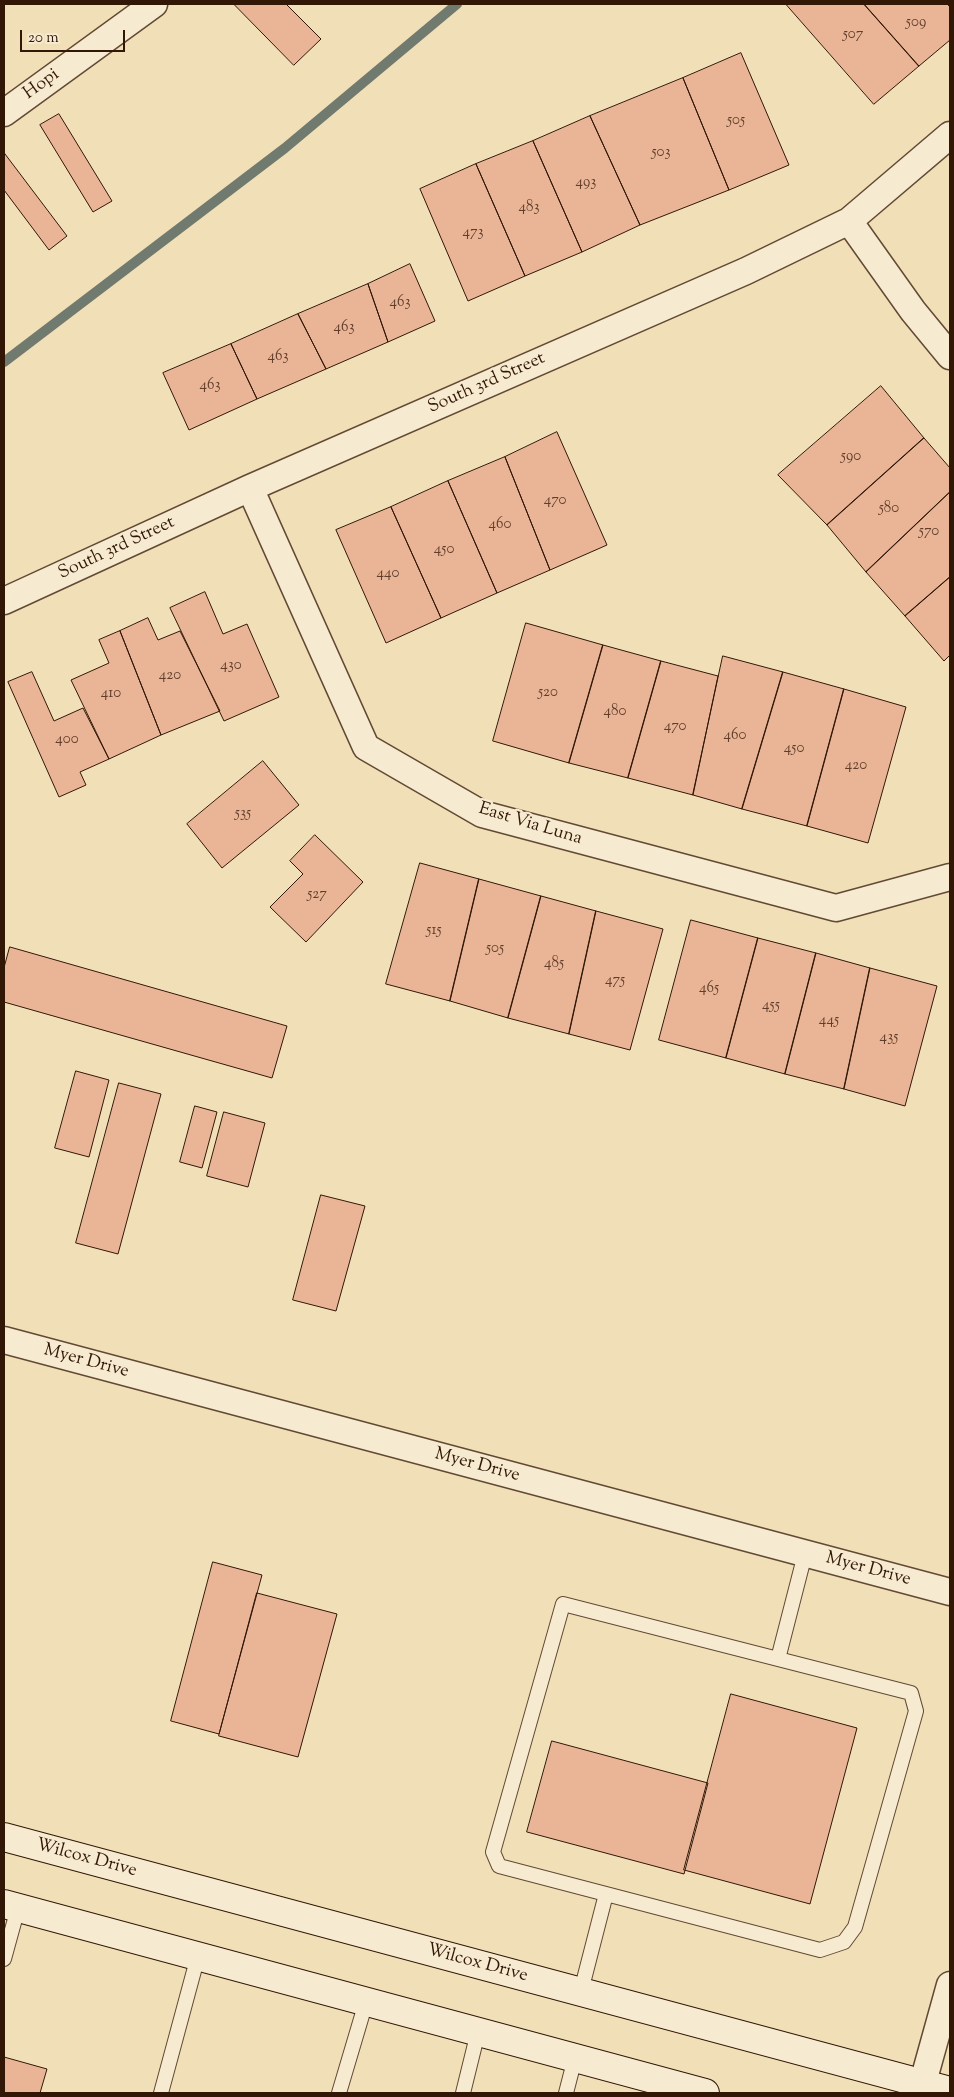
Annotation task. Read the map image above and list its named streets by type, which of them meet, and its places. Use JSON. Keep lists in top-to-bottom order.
{
  "streets": {
    "street": [
      "Hopi",
      "South 3rd Street",
      "East Via Luna",
      "Myer Drive",
      "Wilcox Drive"
    ]
  },
  "crossings": [
    ["South 3rd Street", "East Via Luna"]
  ],
  "house_numbers": [
    "509",
    "507",
    "505",
    "503",
    "493",
    "483",
    "473",
    "463",
    "463",
    "463",
    "463",
    "590",
    "470",
    "580",
    "460",
    "570",
    "450",
    "440",
    "430",
    "420",
    "520",
    "410",
    "480",
    "470",
    "460",
    "400",
    "450",
    "420",
    "535",
    "527",
    "515",
    "505",
    "485",
    "475",
    "465",
    "455",
    "445",
    "435"
  ],
  "scale_bar": "20 m"
}
